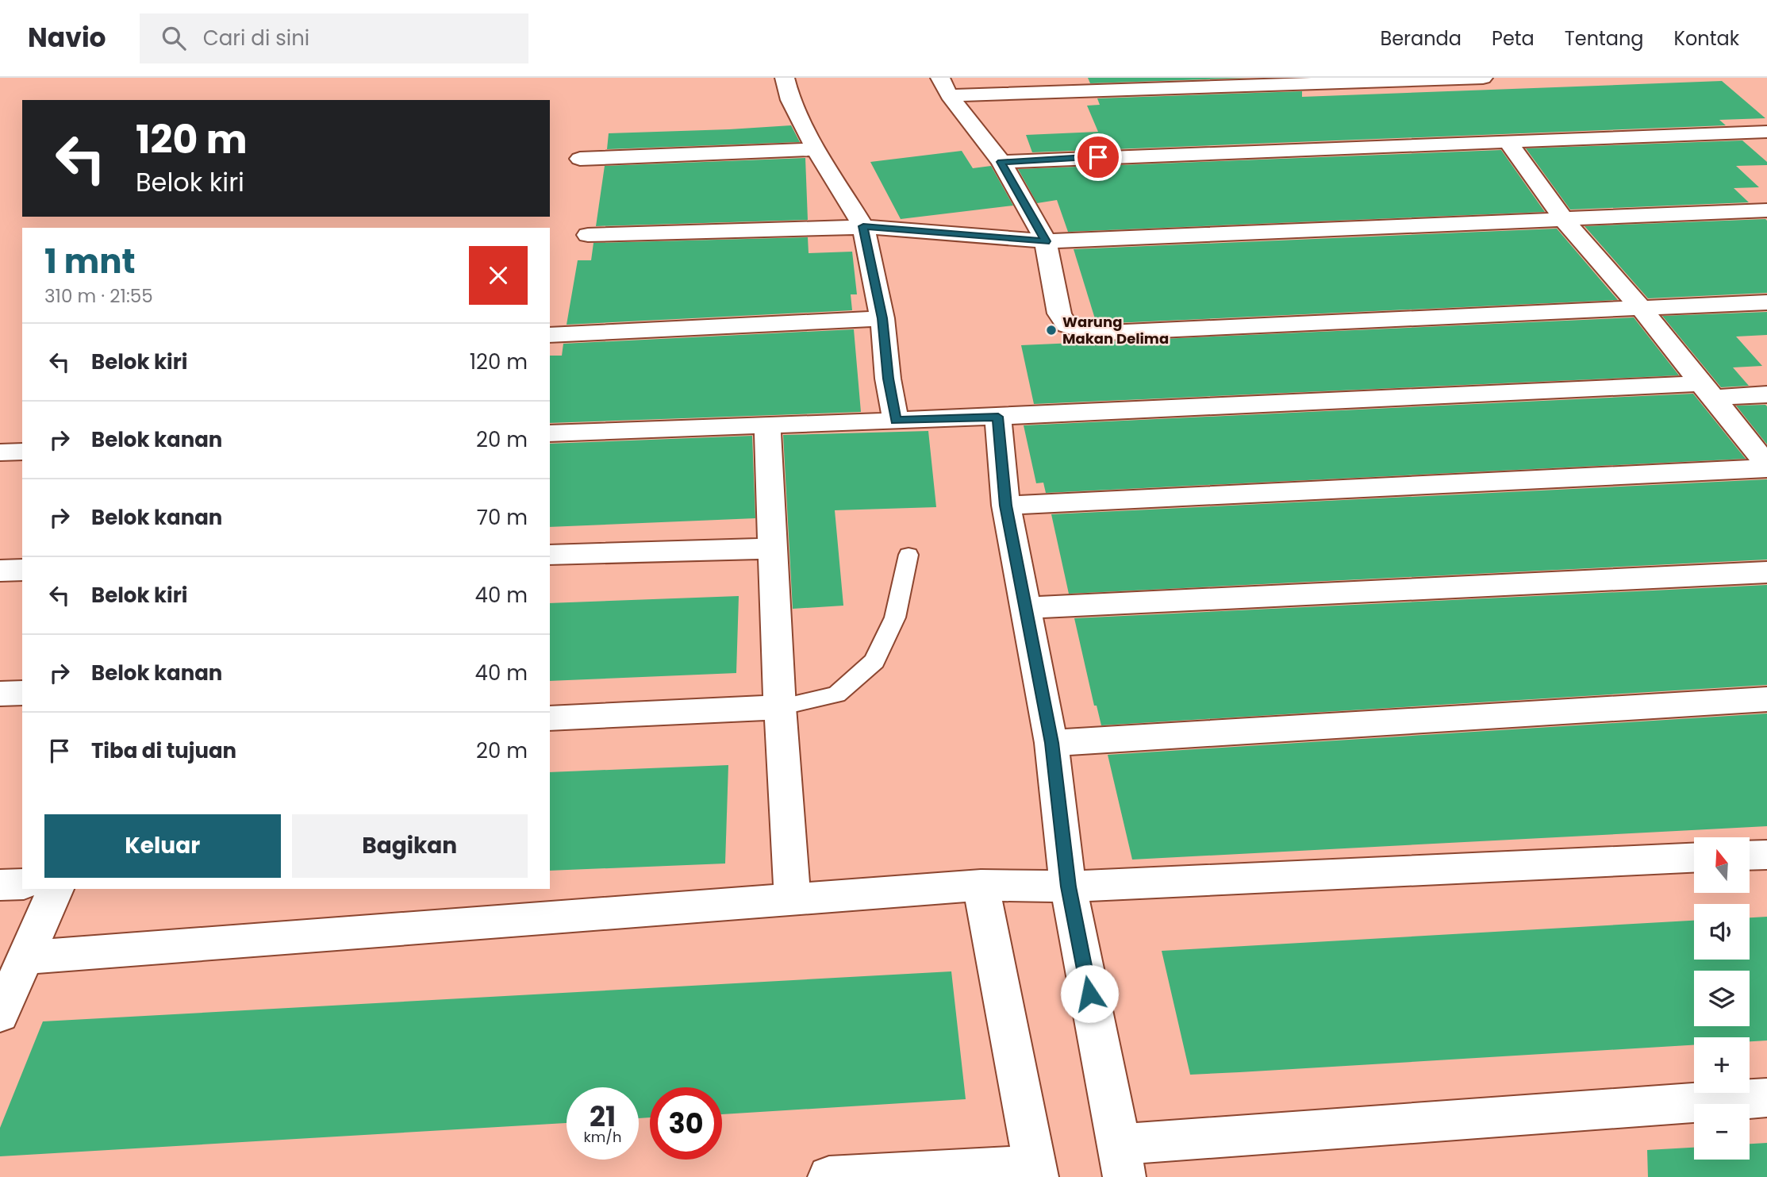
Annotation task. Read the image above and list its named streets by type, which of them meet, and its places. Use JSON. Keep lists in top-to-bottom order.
{
  "places": ["Warung Makan Delima"],
  "north": "top",
  "page": {
    "header": "Navio",
    "search": "Cari di sini",
    "nav": [
      "Beranda",
      "Peta",
      "Tentang",
      "Kontak"
    ],
    "turn": ["120 m", "Belok kiri"],
    "heading": ["1 mnt", "310 m · 21:55"],
    "list": [
      {
        "name": "Belok kiri",
        "value": "120 m"
      },
      {
        "name": "Belok kanan",
        "value": "20 m"
      },
      {
        "name": "Belok kanan",
        "value": "70 m"
      },
      {
        "name": "Belok kiri",
        "value": "40 m"
      },
      {
        "name": "Belok kanan",
        "value": "40 m"
      },
      {
        "name": "Tiba di tujuan",
        "value": "20 m"
      }
    ],
    "buttons": ["Keluar", "Bagikan"],
    "map_buttons": ["+", "−"],
    "speed": "21 km/h",
    "limit": "30"
  }
}
